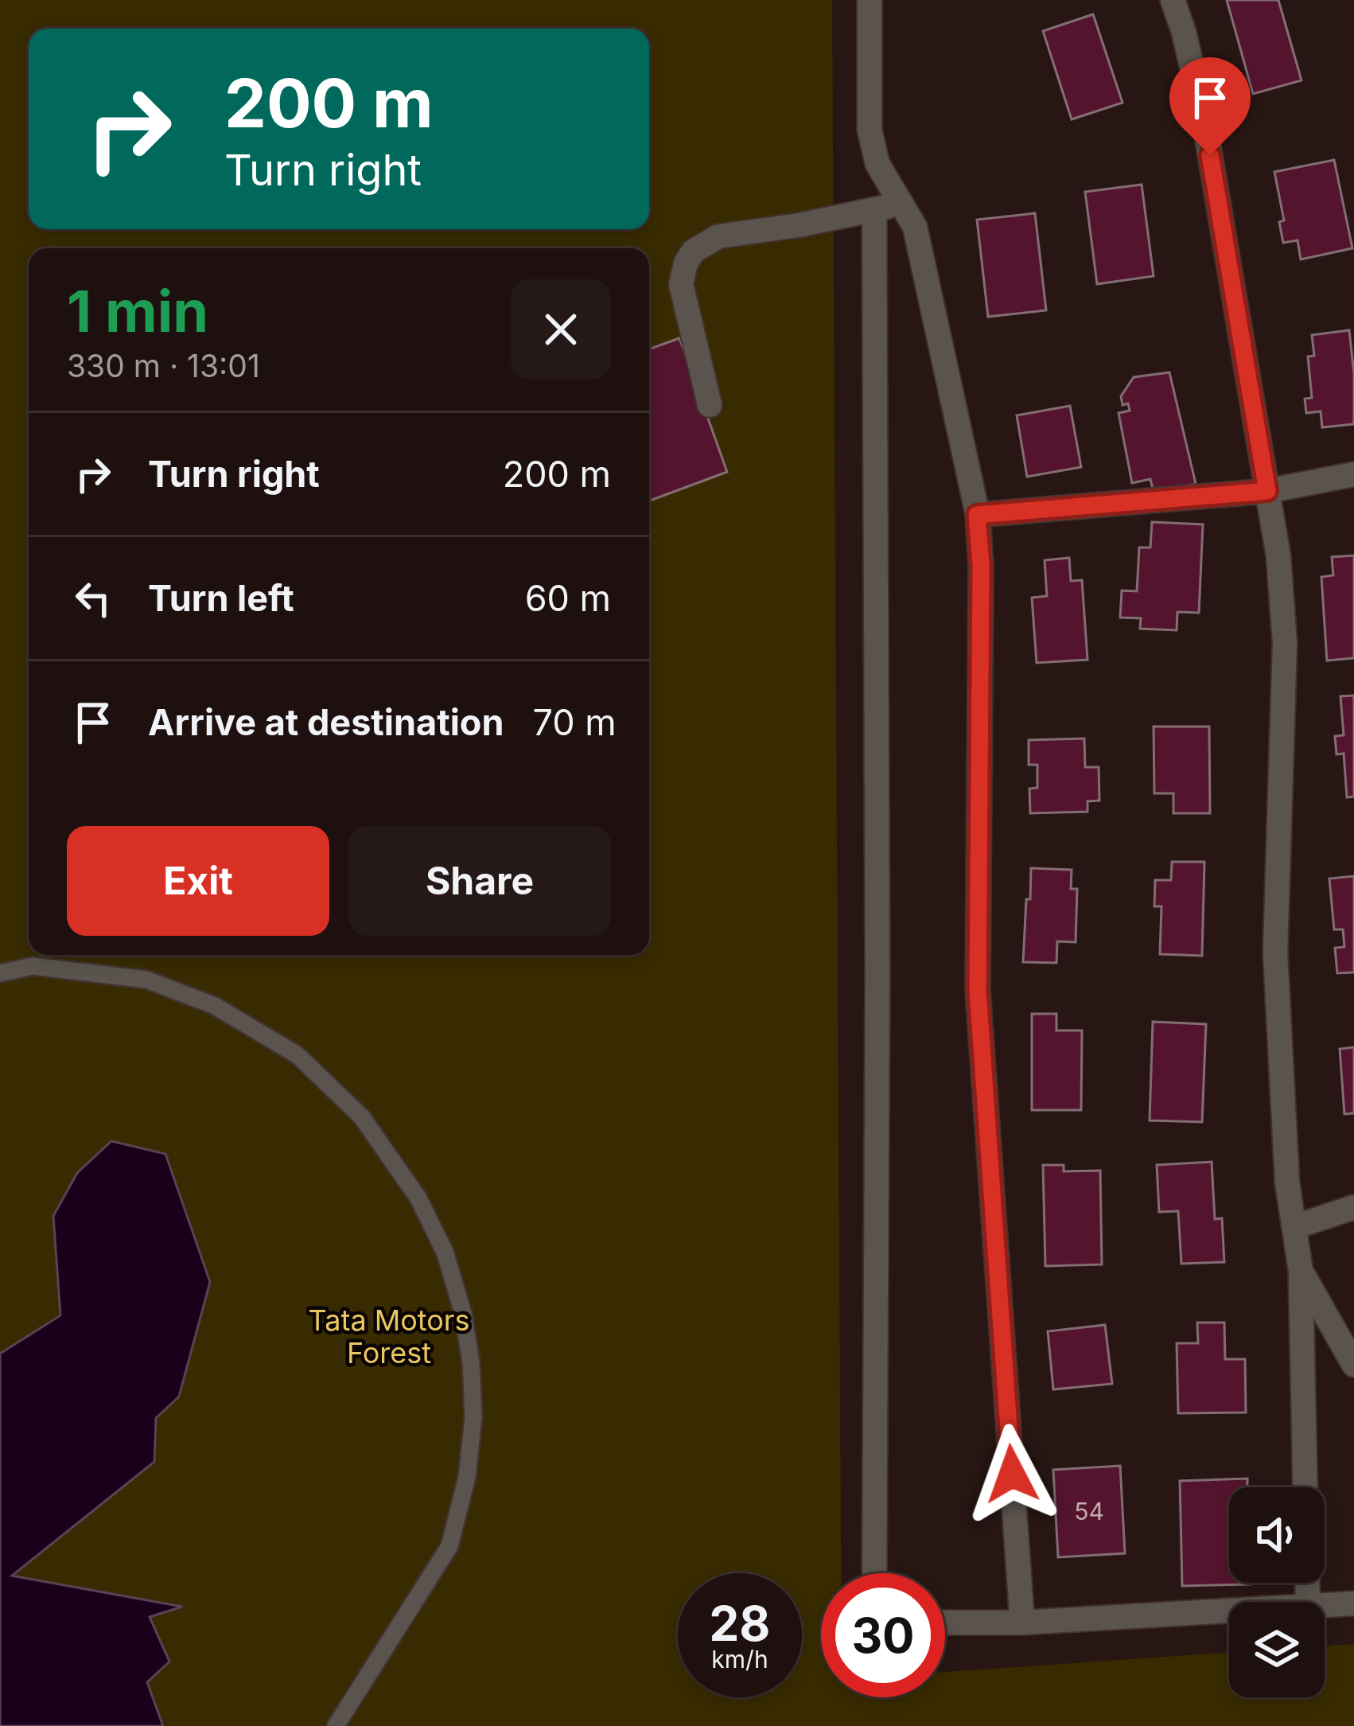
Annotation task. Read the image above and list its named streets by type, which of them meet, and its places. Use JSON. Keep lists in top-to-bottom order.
{
  "parks": ["Tata Motors Forest"],
  "house_numbers": ["54"],
  "page": {
    "turn": ["200 m", "Turn right"],
    "heading": ["1 min", "330 m · 13:01"],
    "list": [
      {
        "name": "Turn right",
        "value": "200 m"
      },
      {
        "name": "Turn left",
        "value": "60 m"
      },
      {
        "name": "Arrive at destination",
        "value": "70 m"
      }
    ],
    "buttons": ["Exit", "Share"],
    "speed": "28 km/h",
    "limit": "30"
  }
}
